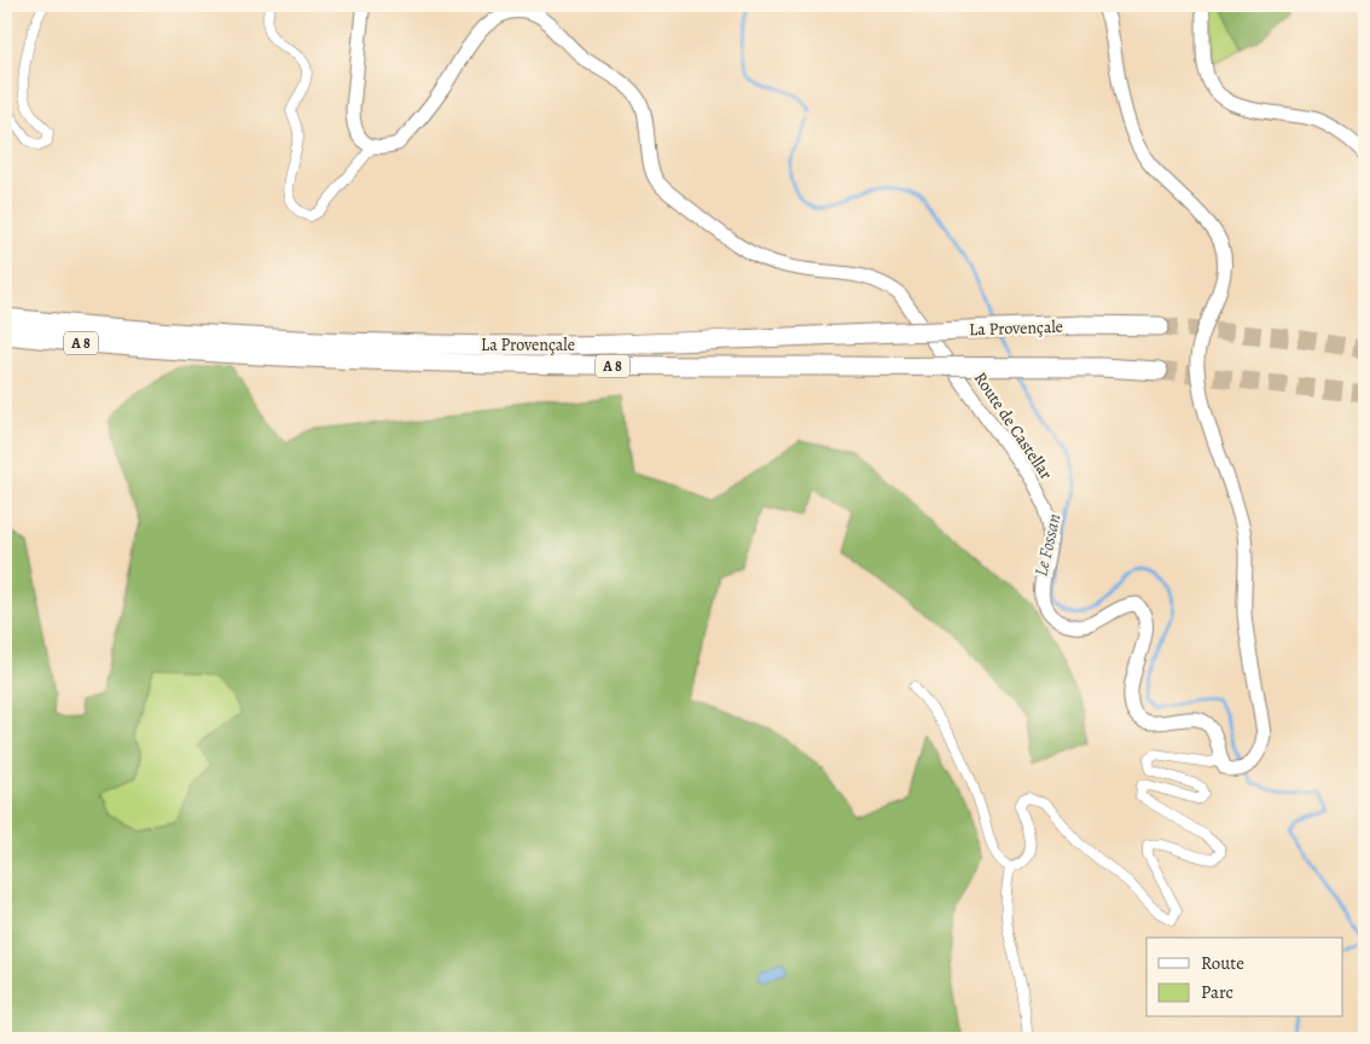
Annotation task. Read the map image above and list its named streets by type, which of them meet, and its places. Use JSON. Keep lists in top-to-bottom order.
{
  "streets": {
    "highway": ["La Provençale", "A 8"],
    "street": ["Route de Castellar"]
  },
  "water": ["Le Fossan"],
  "legend": ["Route", "Parc"]
}
